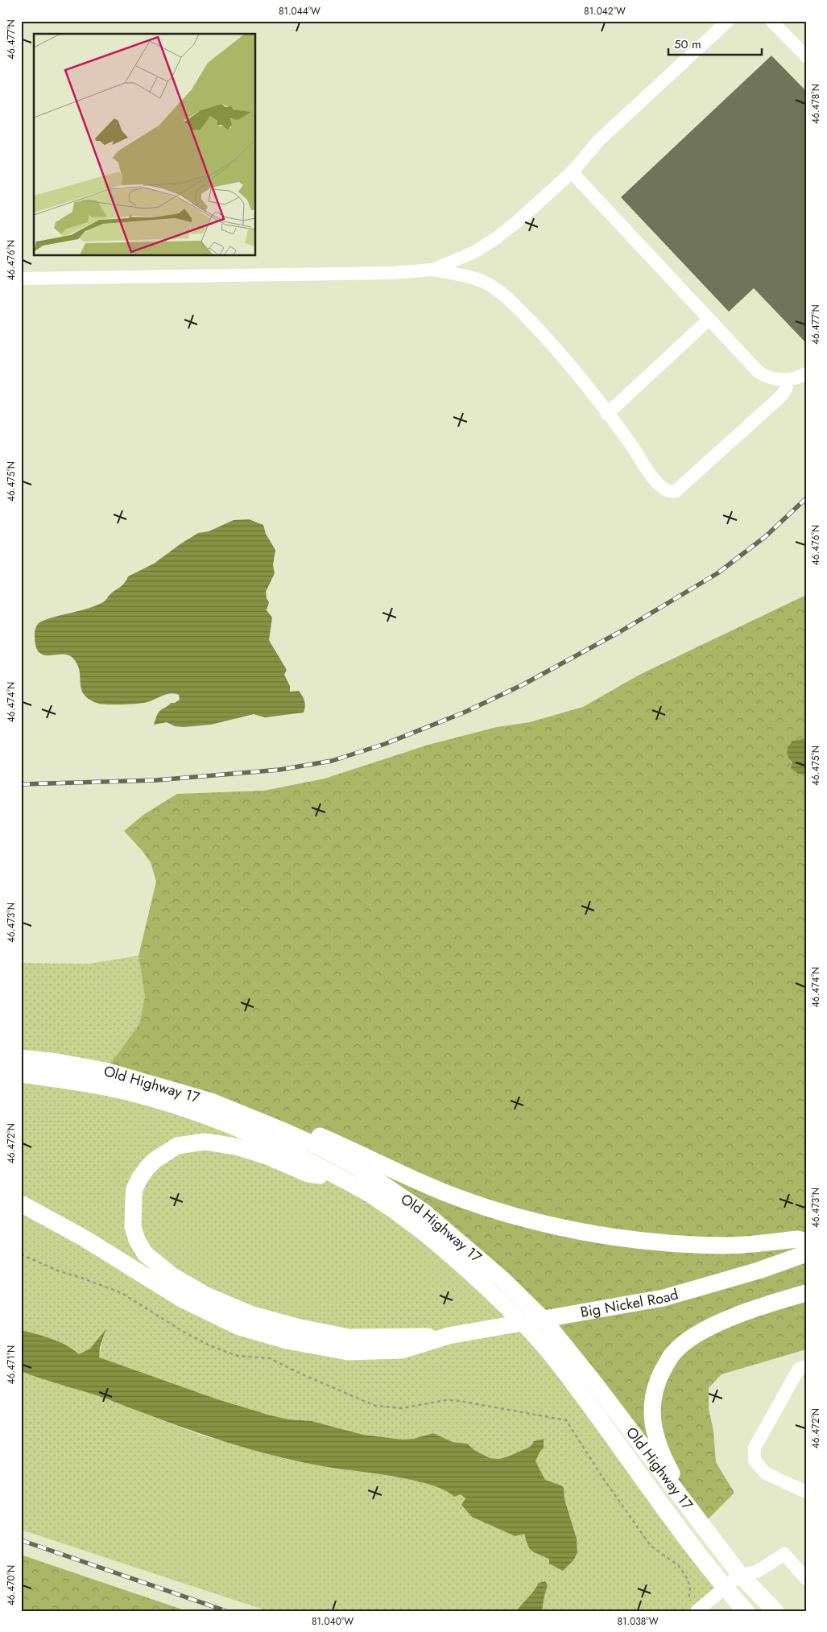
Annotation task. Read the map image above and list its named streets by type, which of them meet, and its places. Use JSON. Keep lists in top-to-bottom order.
{
  "streets": {
    "main road": ["Old Highway 17", "Big Nickel Road"]
  },
  "scale_bar": "50 m",
  "coordinates": [
    "81.044°W",
    "81.042°W",
    "46.477°N",
    "46.478°N",
    "46.476°N",
    "46.475°N",
    "46.474°N",
    "46.473°N",
    "46.472°N",
    "46.471°N",
    "46.470°N",
    "81.040°W",
    "81.038°W"
  ]
}
